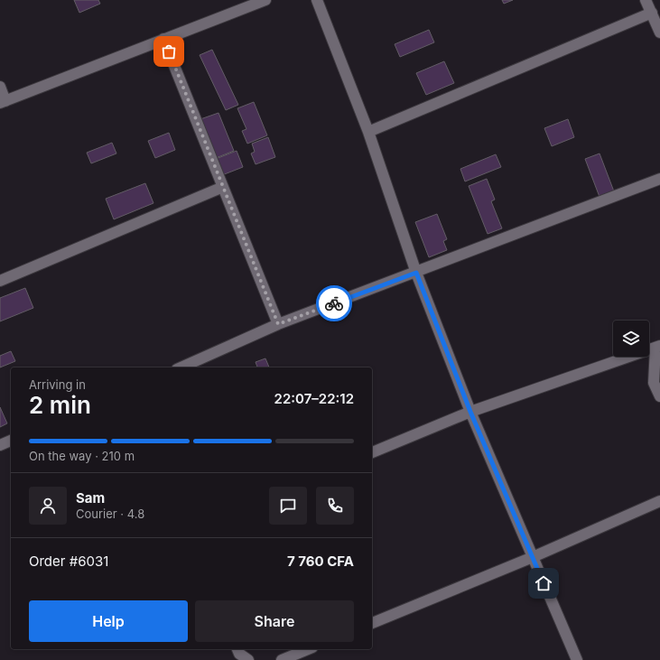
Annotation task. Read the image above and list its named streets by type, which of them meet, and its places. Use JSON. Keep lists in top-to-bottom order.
{
  "page": {
    "heading": ["2 min", "Arriving in", "22:07–22:12"],
    "panel": [
      "Sam",
      "Courier · 4.8",
      "Order #6031",
      "7 760 CFA"
    ],
    "bar": "On the way · 210 m",
    "buttons": ["Help", "Share"]
  }
}
